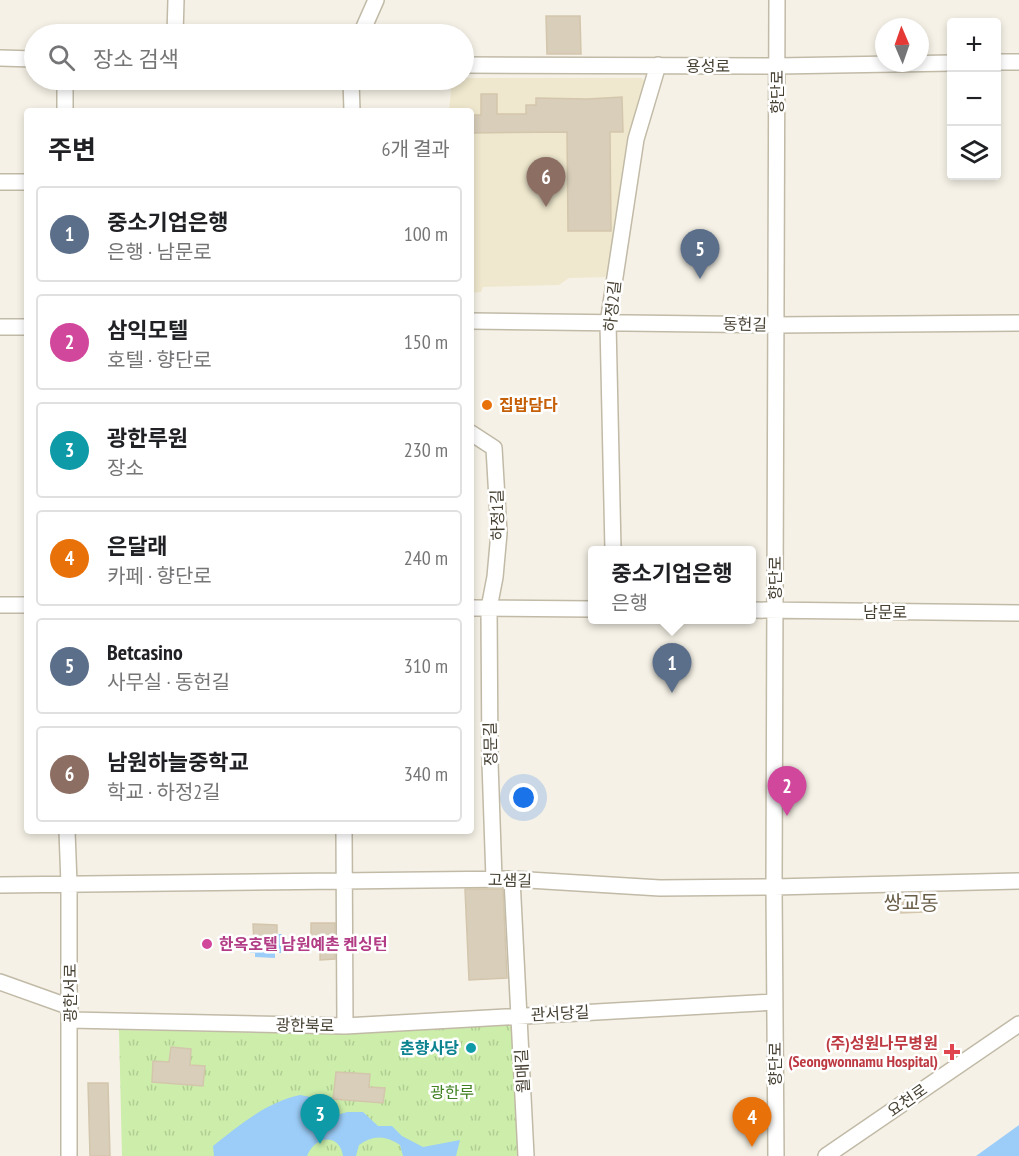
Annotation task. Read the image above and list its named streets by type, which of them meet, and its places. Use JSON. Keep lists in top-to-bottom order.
{
  "streets": {
    "street": [
      "용성로",
      "향단로",
      "하정2길",
      "동헌길",
      "하정1길",
      "남문로",
      "정문길",
      "고샘길",
      "광한서로",
      "관서당길",
      "광한북로",
      "월매길",
      "요천로"
    ]
  },
  "crossings": [
    ["용성로", "향단로"],
    ["용성로", "하정2길"],
    ["향단로", "동헌길"],
    ["향단로", "남문로"],
    ["향단로", "고샘길"],
    ["향단로", "관서당길"],
    ["하정2길", "동헌길"],
    ["하정1길", "정문길"],
    ["정문길", "고샘길"],
    ["고샘길", "광한서로"],
    ["고샘길", "광한북로"],
    ["고샘길", "월매길"],
    ["광한서로", "광한북로"],
    ["관서당길", "광한북로"],
    ["관서당길", "월매길"]
  ],
  "districts": ["쌍교동"],
  "parks": ["광한루"],
  "places": {
    "other": ["집밥담다", "한옥호텔 남원예촌 켄싱턴", "춘향사당"],
    "health": ["(주)성원나무병원 (Seongwonnamu Hospital)"]
  },
  "north": "top",
  "page": {
    "map_buttons": ["+", "−"],
    "search": "장소 검색",
    "heading": ["주변", "6개 결과"],
    "pins": [
      "6",
      "5",
      "1",
      "2",
      "3",
      "4"
    ],
    "list": [
      {
        "mark": "1",
        "name": "중소기업은행",
        "note": "은행 · 남문로",
        "value": "100 m"
      },
      {
        "mark": "2",
        "name": "삼익모텔",
        "note": "호텔 · 향단로",
        "value": "150 m"
      },
      {
        "mark": "3",
        "name": "광한루원",
        "note": "장소",
        "value": "230 m"
      },
      {
        "mark": "4",
        "name": "은달래",
        "note": "카페 · 향단로",
        "value": "240 m"
      },
      {
        "mark": "5",
        "name": "Betcasino",
        "note": "사무실 · 동헌길",
        "value": "310 m"
      },
      {
        "mark": "6",
        "name": "남원하늘중학교",
        "note": "학교 · 하정2길",
        "value": "340 m"
      }
    ],
    "popup": ["중소기업은행", "은행"]
  }
}
